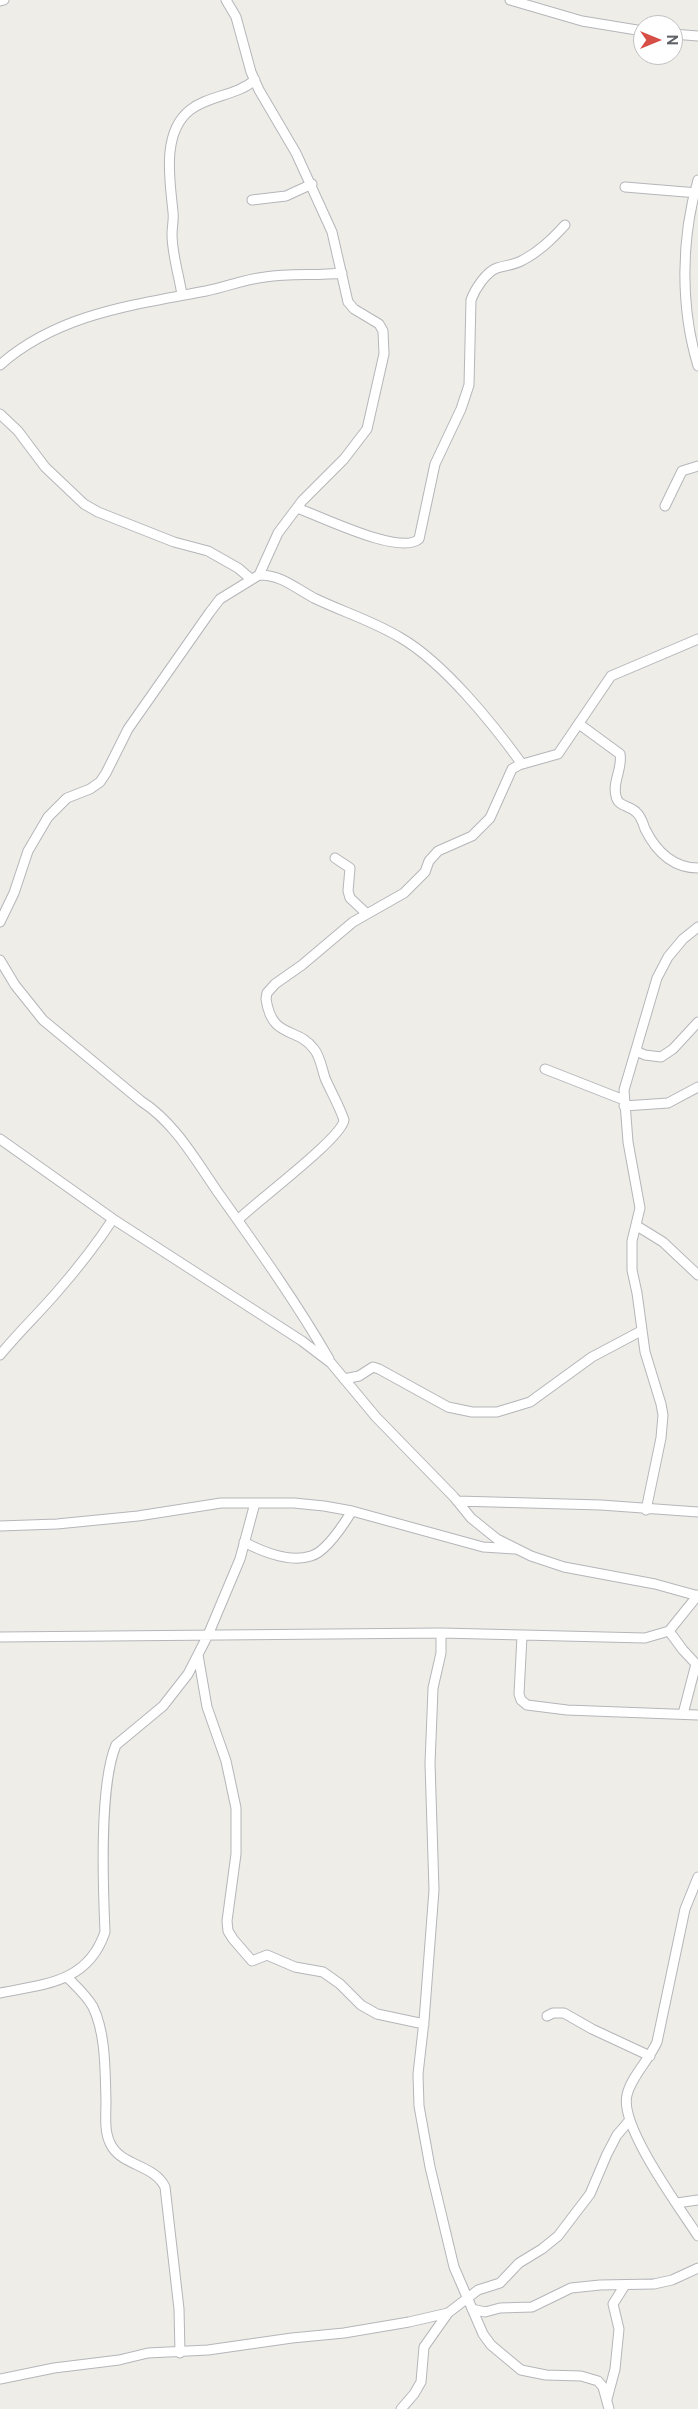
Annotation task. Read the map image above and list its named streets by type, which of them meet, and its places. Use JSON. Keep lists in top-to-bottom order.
{
  "north": "right"
}
